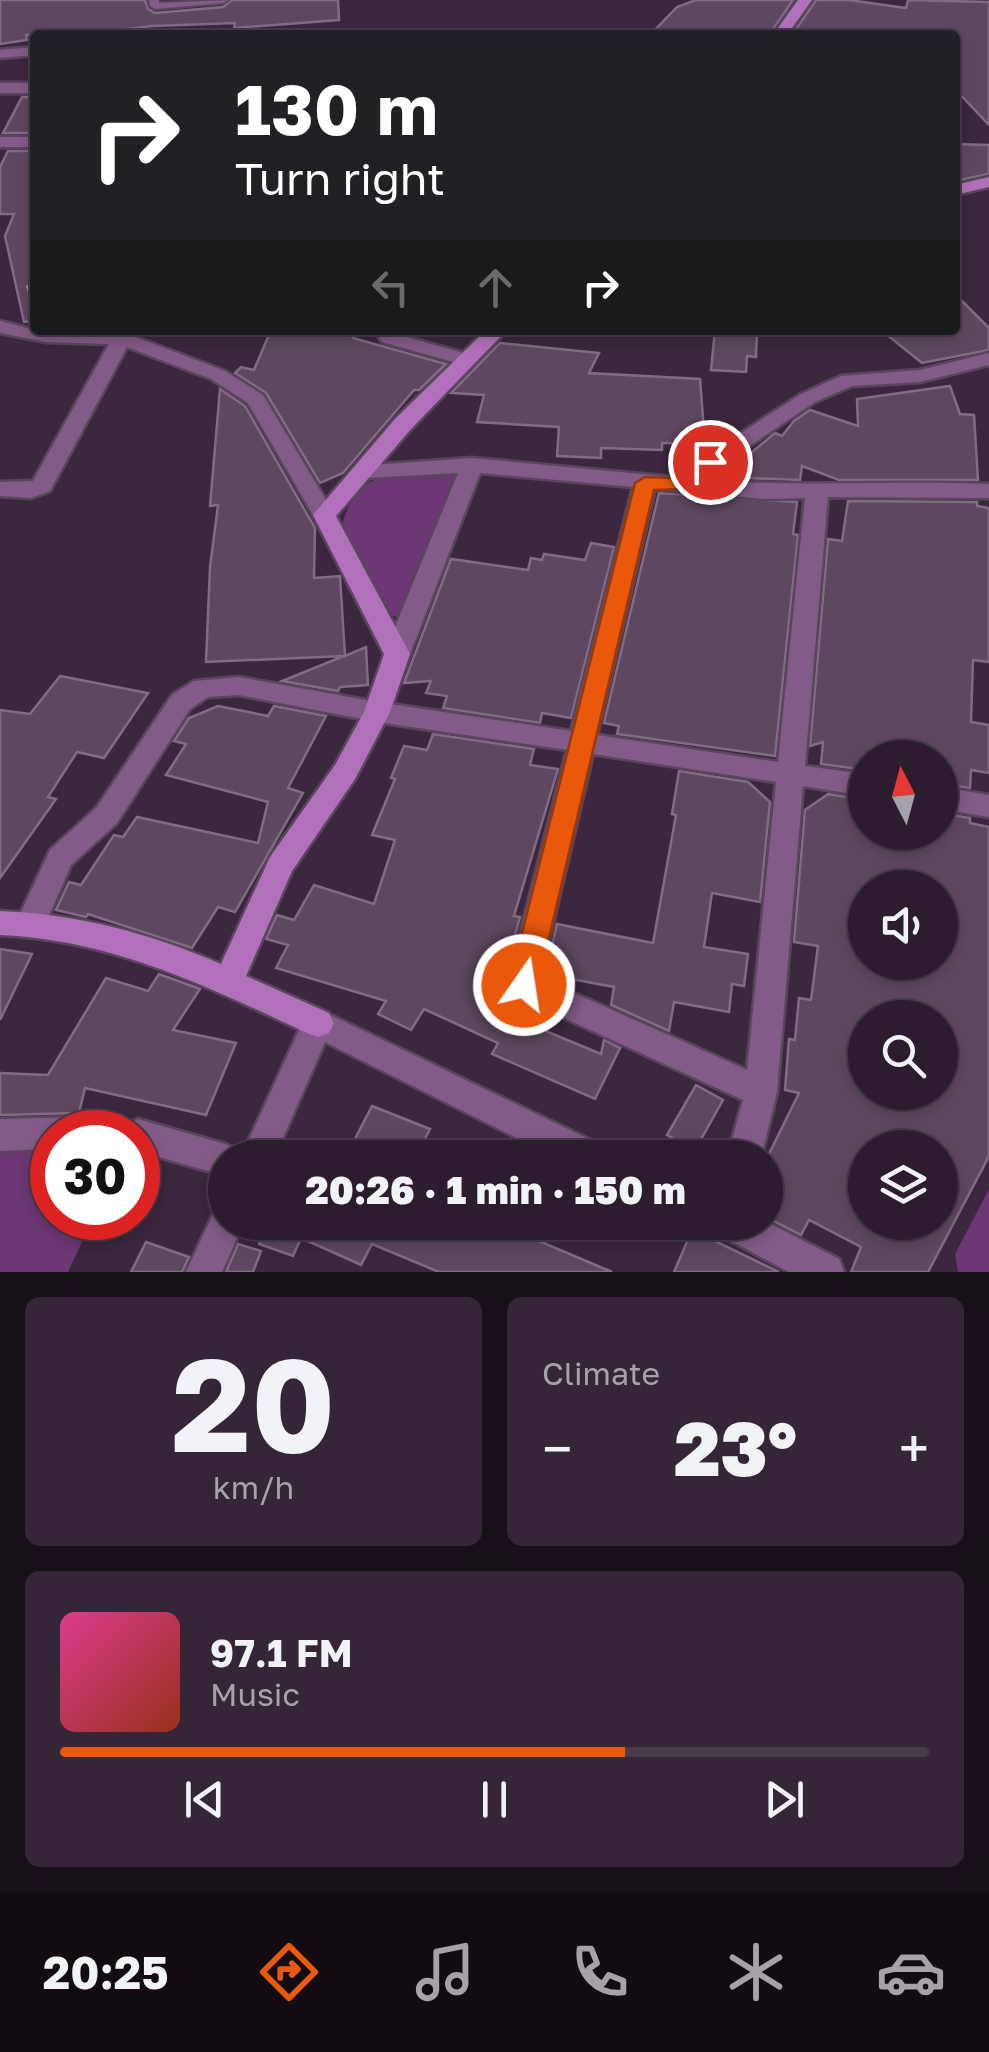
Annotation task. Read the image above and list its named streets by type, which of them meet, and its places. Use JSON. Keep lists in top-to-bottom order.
{
  "north": "top",
  "page": {
    "turn": ["130 m", "Turn right"],
    "limit": "30",
    "trip": "20:26 · 1 min · 150 m",
    "tile": [
      ["20", "km/h"],
      "Climate"
    ],
    "heat": ["−", "23°", "+"],
    "song": ["97.1 FM", "Music"],
    "tabs": "20:25"
  }
}
